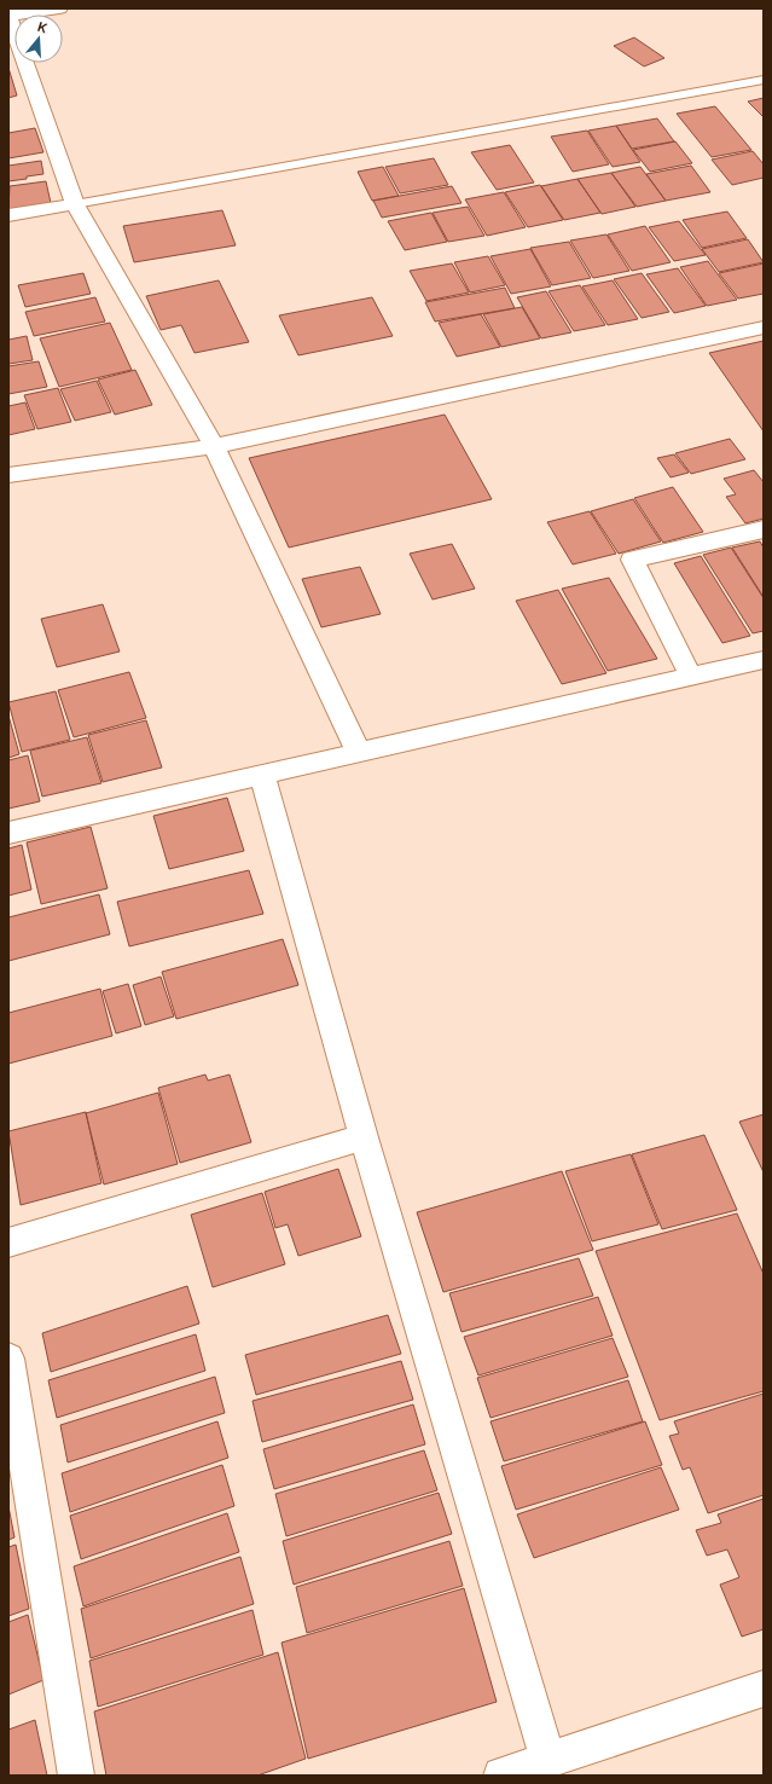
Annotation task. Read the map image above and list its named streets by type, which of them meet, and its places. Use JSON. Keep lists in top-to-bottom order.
{
  "north": "top"
}
